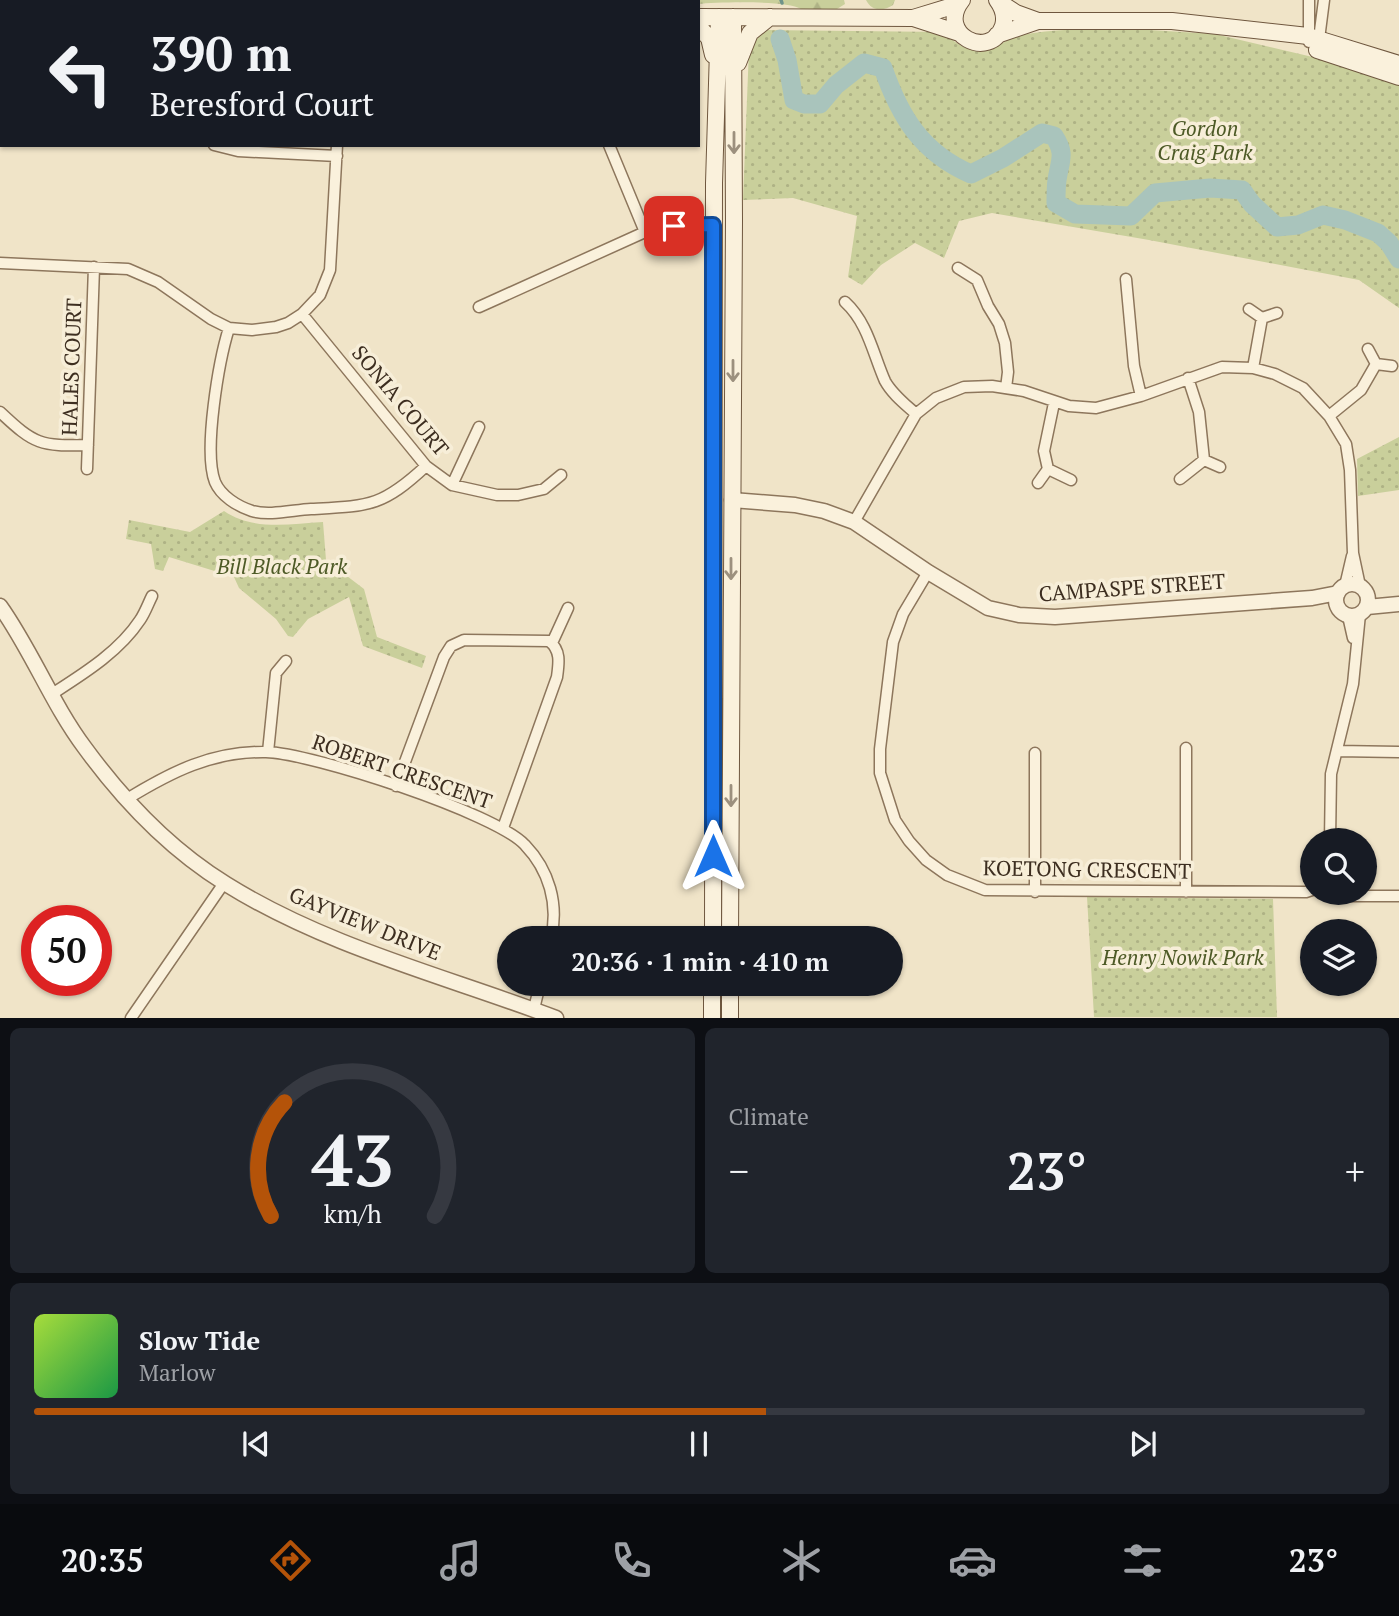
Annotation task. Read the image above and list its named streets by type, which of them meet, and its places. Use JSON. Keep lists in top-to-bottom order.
{
  "streets": {
    "street": [
      "HALES COURT",
      "SONIA COURT",
      "CAMPASPE STREET",
      "ROBERT CRESCENT",
      "KOETONG CRESCENT",
      "GAYVIEW DRIVE"
    ]
  },
  "crossings": [
    ["CAMPASPE STREET", "KOETONG CRESCENT"],
    ["ROBERT CRESCENT", "GAYVIEW DRIVE"]
  ],
  "parks": ["Gordon Craig Park", "Bill Black Park", "Henry Nowik Park"],
  "page": {
    "turn": ["390 m", "Beresford Court"],
    "limit": "50",
    "trip": "20:36 · 1 min · 410 m",
    "tile": "Climate",
    "heat": ["−", "23°", "+"],
    "song": ["Slow Tide", "Marlow"],
    "tabs": ["20:35", "23°"],
    "gauge": ["43", "km/h"]
  }
}
